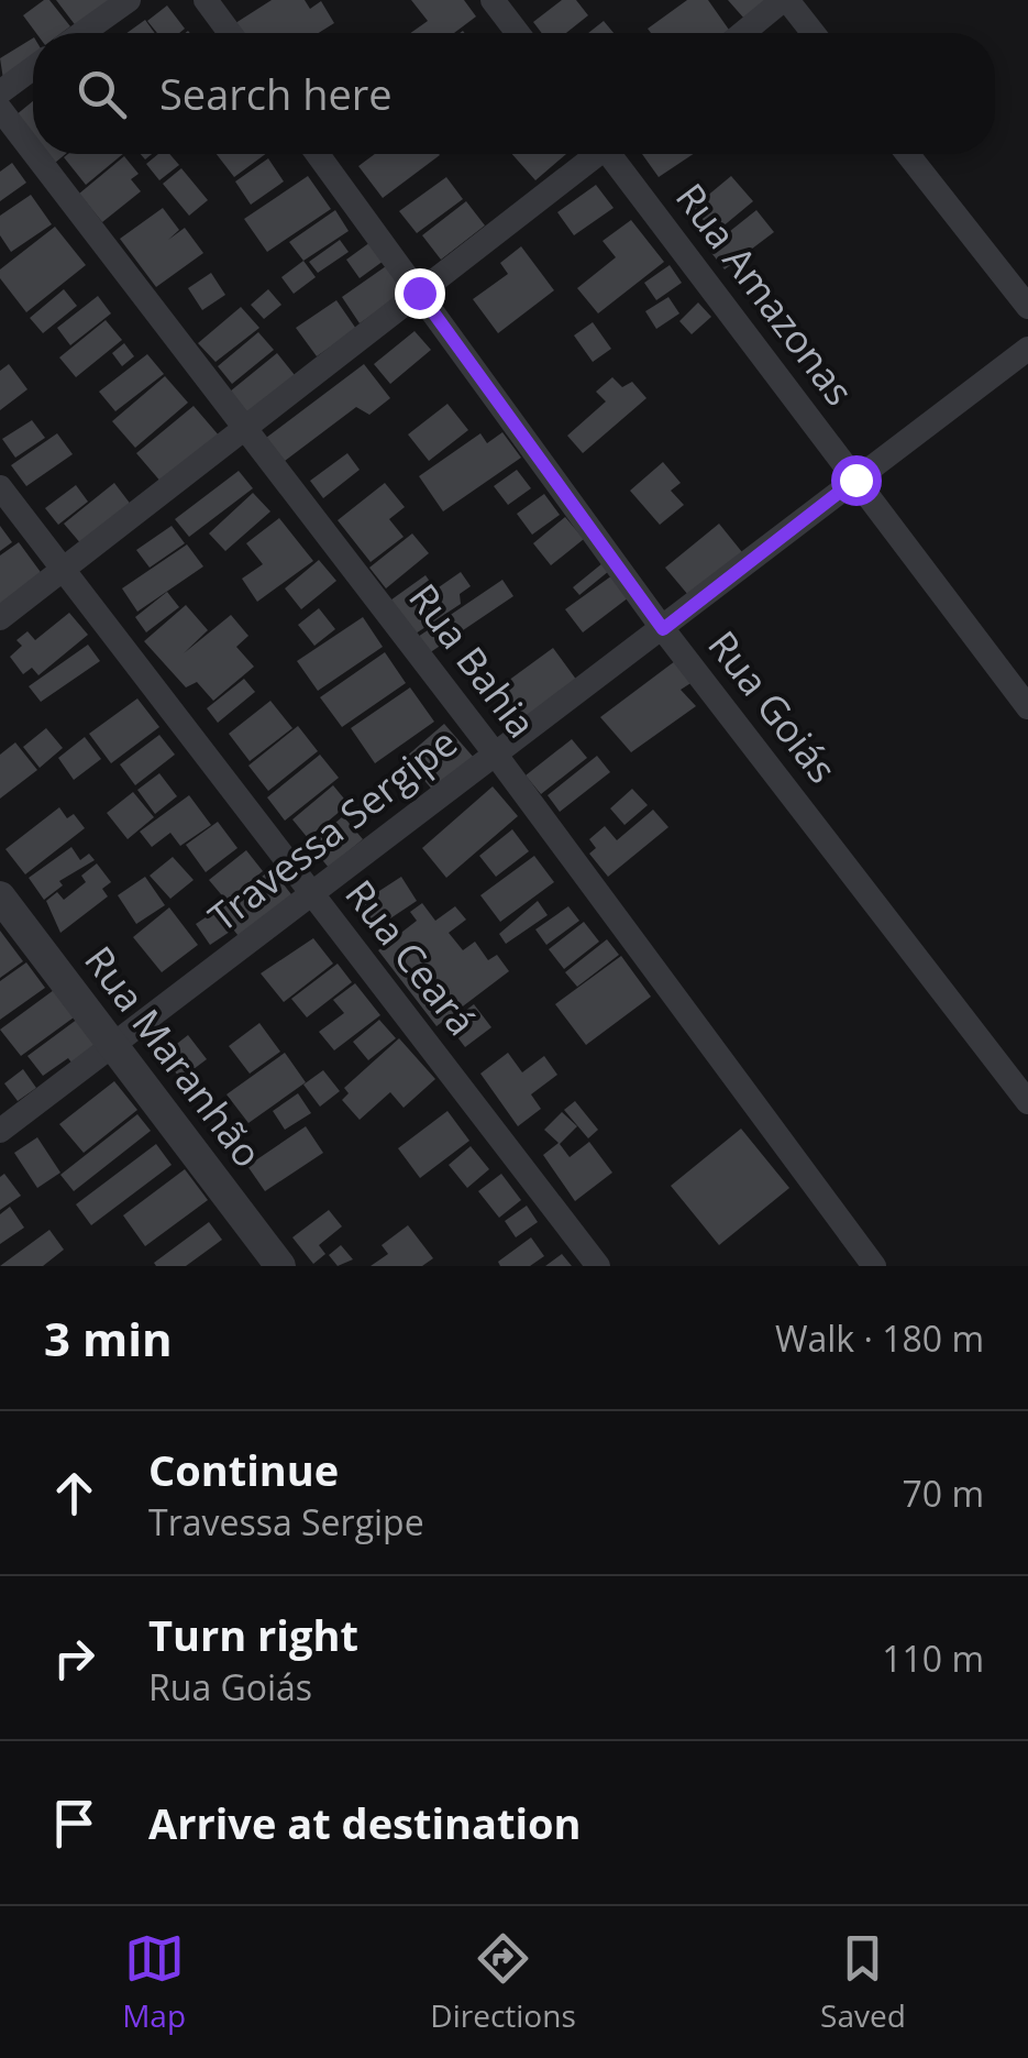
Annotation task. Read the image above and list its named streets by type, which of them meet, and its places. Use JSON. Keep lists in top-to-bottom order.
{
  "streets": {
    "street": [
      "Rua Amazonas",
      "Rua Bahia",
      "Rua Goiás",
      "Travessa Sergipe",
      "Rua Ceará",
      "Rua Maranhão"
    ]
  },
  "crossings": [
    ["Rua Amazonas", "Travessa Sergipe"],
    ["Rua Bahia", "Travessa Sergipe"],
    ["Rua Goiás", "Travessa Sergipe"],
    ["Travessa Sergipe", "Rua Ceará"],
    ["Travessa Sergipe", "Rua Maranhão"]
  ],
  "page": {
    "search": "Search here",
    "heading": ["3 min", "Walk · 180 m"],
    "list": [
      ["Continue", "Travessa Sergipe", "70 m"],
      ["Turn right", "Rua Goiás", "110 m"],
      "Arrive at destination"
    ],
    "nav": ["Map", "Directions", "Saved"]
  }
}
